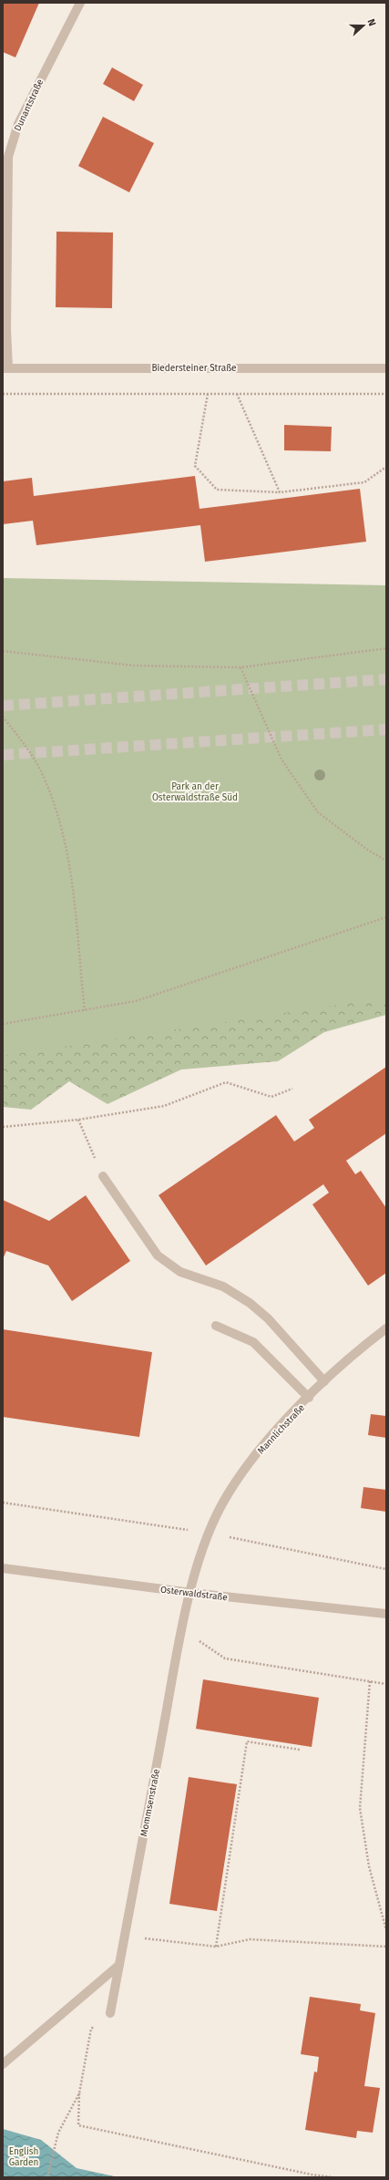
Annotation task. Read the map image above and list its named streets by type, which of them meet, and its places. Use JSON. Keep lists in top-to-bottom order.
{
  "streets": {
    "street": [
      "Dunantstraße",
      "Biedersteiner Straße",
      "Mannlichstraße",
      "Osterwaldstraße",
      "Mommsenstraße"
    ]
  },
  "crossings": [
    ["Dunantstraße", "Biedersteiner Straße"],
    ["Mannlichstraße", "Osterwaldstraße"],
    ["Mannlichstraße", "Mommsenstraße"],
    ["Osterwaldstraße", "Mommsenstraße"]
  ],
  "parks": ["Park an der Osterwaldstraße Süd", "English Garden"],
  "north": "right"
}
